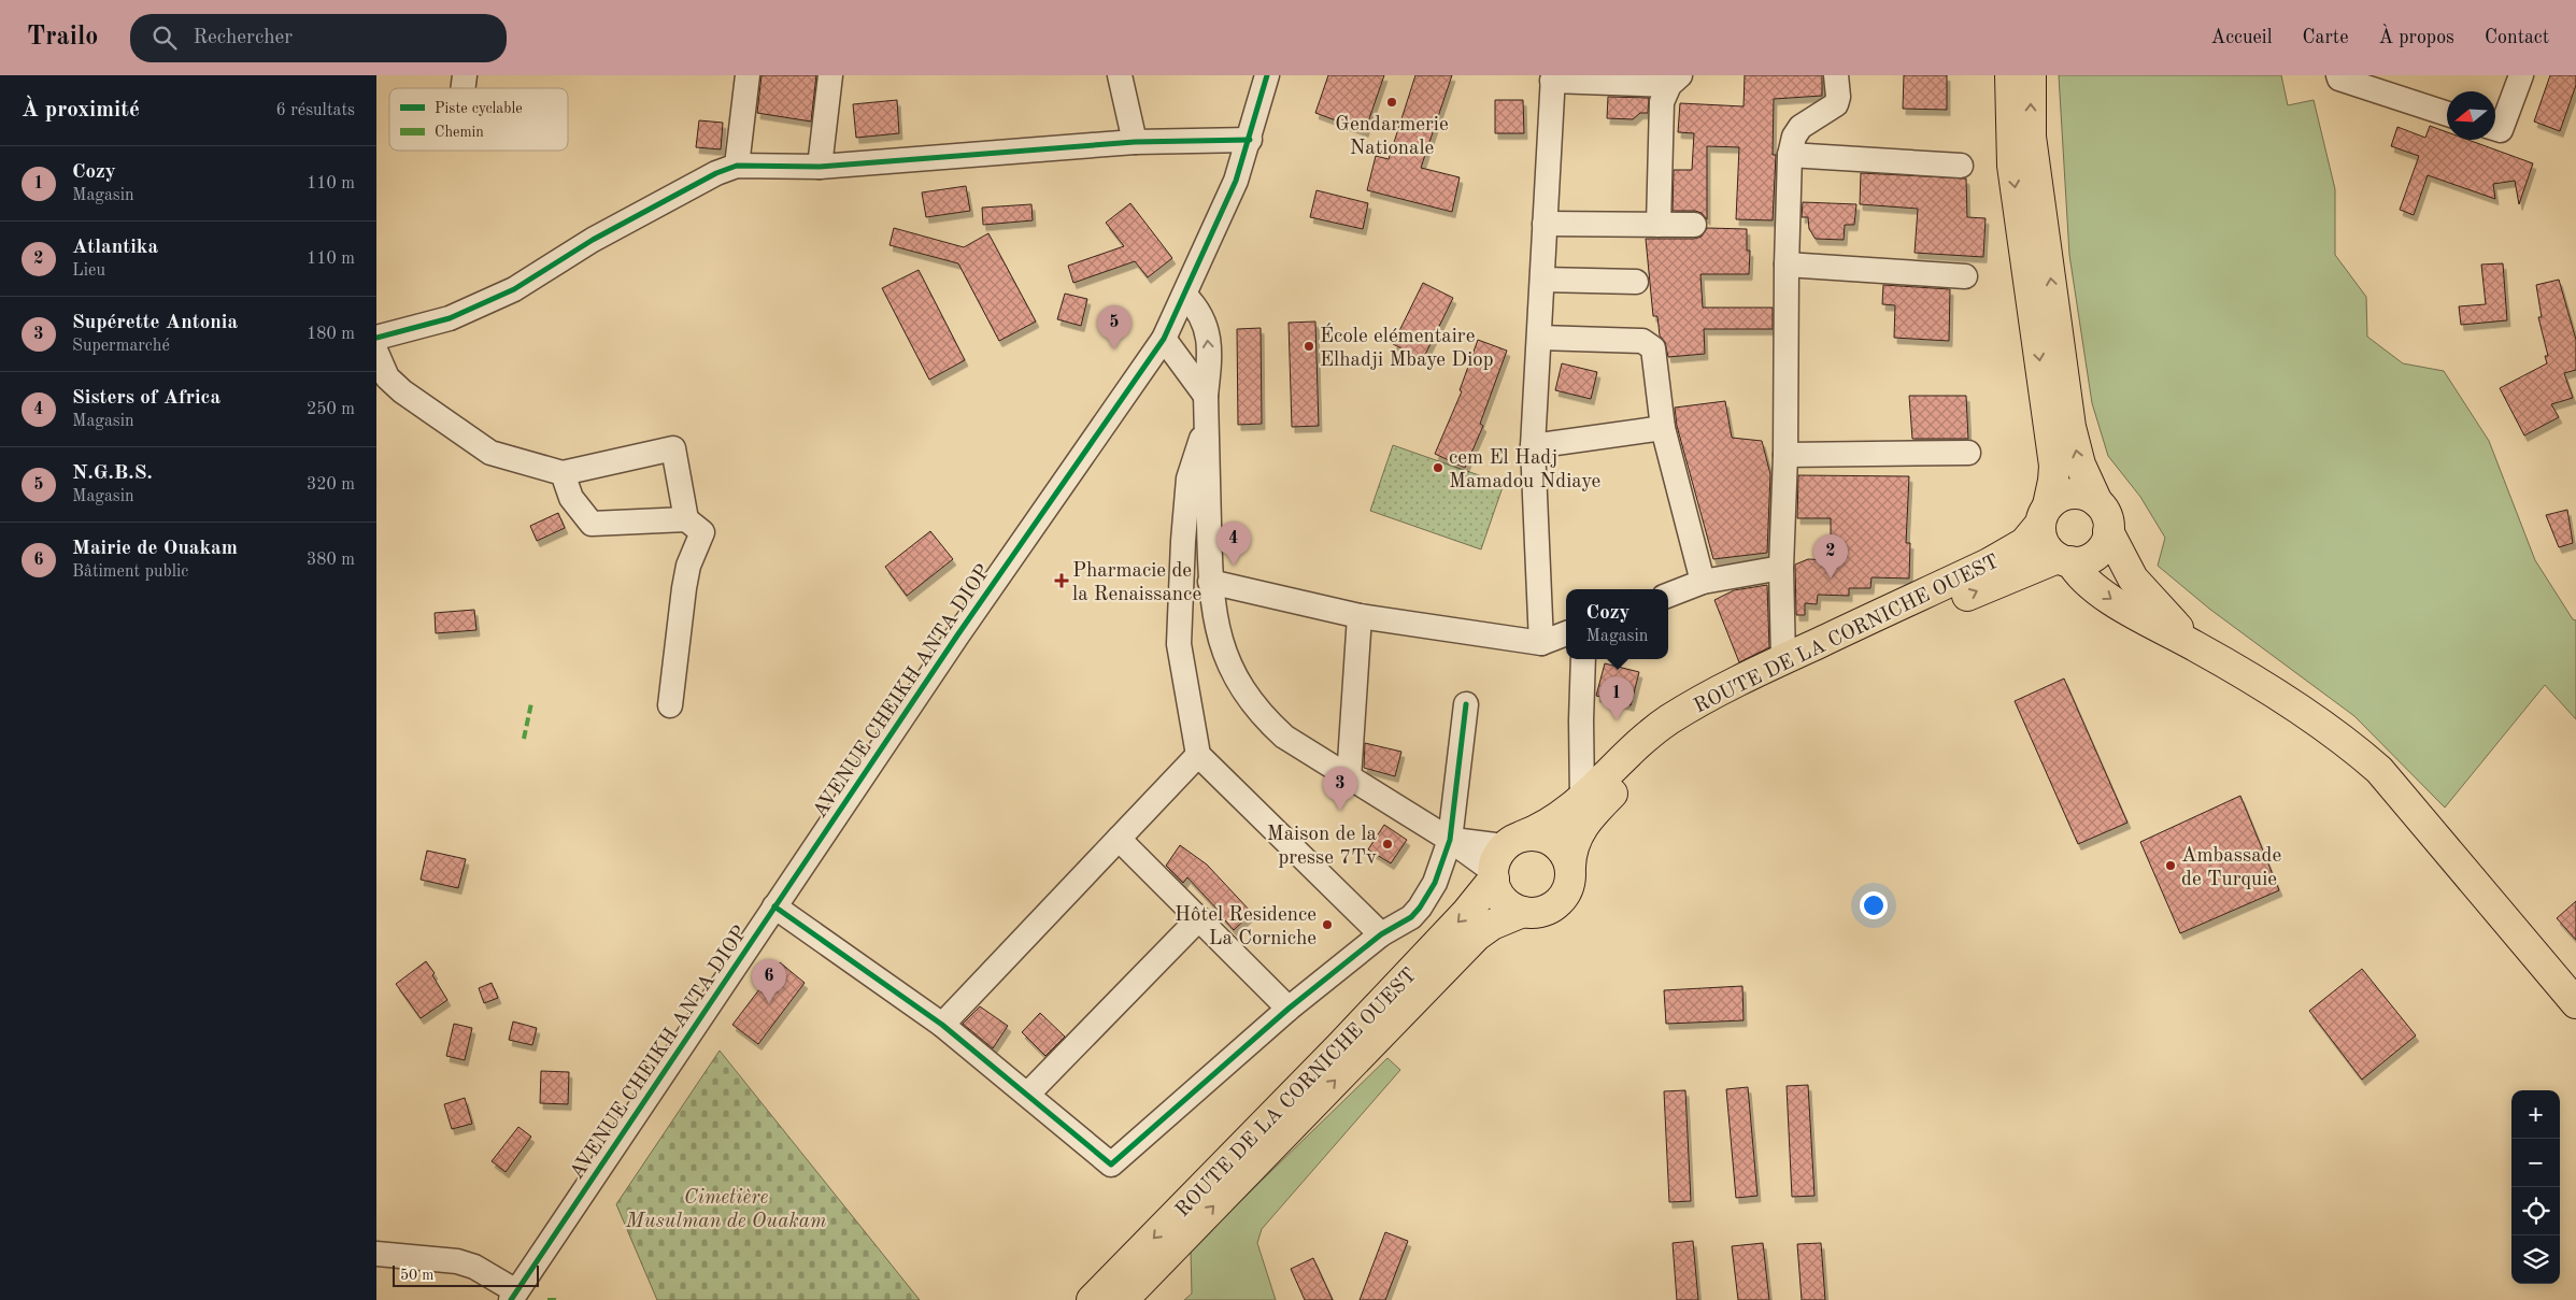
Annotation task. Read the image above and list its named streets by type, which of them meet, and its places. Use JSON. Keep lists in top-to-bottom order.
{
  "streets": {
    "main road": ["ROUTE DE LA CORNICHE OUEST"],
    "street": ["AVENUE CHEIKH ANTA DIOP"]
  },
  "parks": ["Cimetière Musulman de Ouakam"],
  "places": {
    "other": [
      "Gendarmerie Nationale",
      "École elémentaire Elhadji Mbaye Diop",
      "cem El Hadj Mamadou Ndiaye",
      "Maison de la presse 7Tv",
      "Ambassade de Turquie",
      "Hôtel Residence La Corniche"
    ],
    "health": ["Pharmacie de la Renaissance"]
  },
  "legend": ["Piste cyclable", "Chemin"],
  "scale_bar": "50 m",
  "north": "left",
  "page": {
    "header": "Trailo",
    "search": "Rechercher",
    "nav": [
      "Accueil",
      "Carte",
      "À propos",
      "Contact"
    ],
    "heading": ["À proximité", "6 résultats"],
    "list": [
      {
        "mark": "1",
        "name": "Cozy",
        "note": "Magasin",
        "value": "110 m"
      },
      {
        "mark": "2",
        "name": "Atlantika",
        "note": "Lieu",
        "value": "110 m"
      },
      {
        "mark": "3",
        "name": "Supérette Antonia",
        "note": "Supermarché",
        "value": "180 m"
      },
      {
        "mark": "4",
        "name": "Sisters of Africa",
        "note": "Magasin",
        "value": "250 m"
      },
      {
        "mark": "5",
        "name": "N.G.B.S.",
        "note": "Magasin",
        "value": "320 m"
      },
      {
        "mark": "6",
        "name": "Mairie de Ouakam",
        "note": "Bâtiment public",
        "value": "380 m"
      }
    ],
    "pins": [
      "5",
      "4",
      "2",
      "1",
      "3",
      "6"
    ],
    "popup": ["Cozy", "Magasin"],
    "map_buttons": ["+", "−"],
    "scale": "50 m"
  }
}
